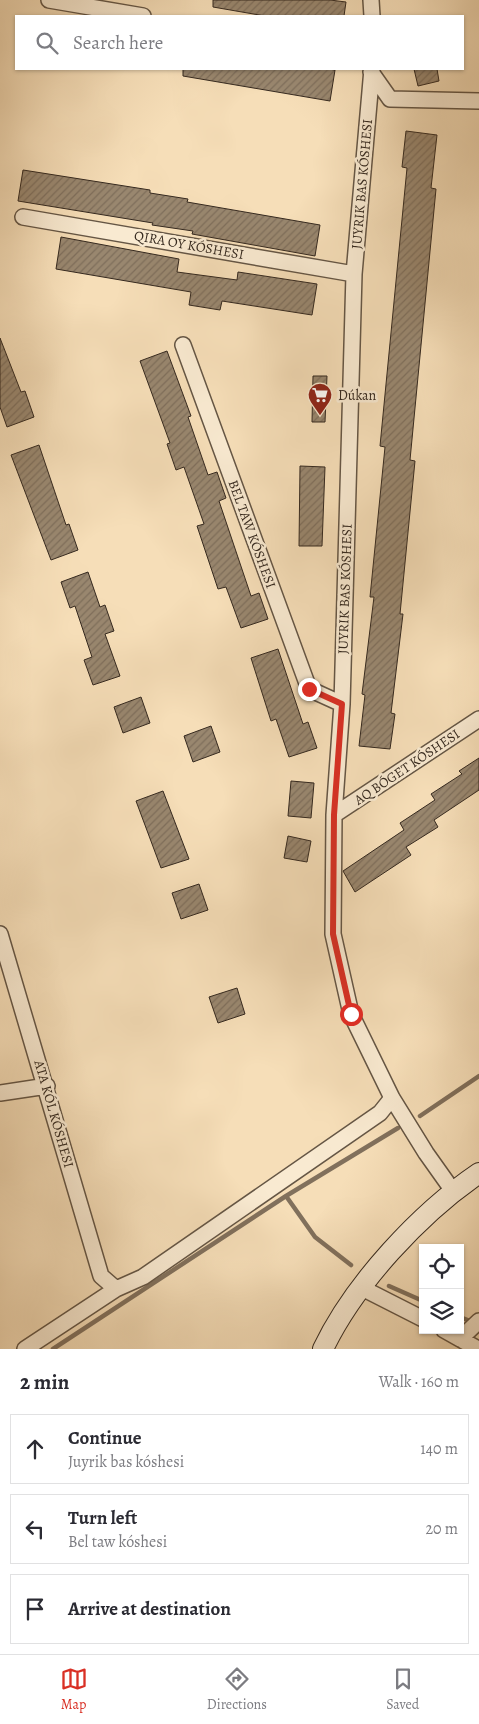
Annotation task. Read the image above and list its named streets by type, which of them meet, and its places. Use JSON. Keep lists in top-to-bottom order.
{
  "streets": {
    "street": [
      "JUYRIK BAS KÓSHESI",
      "BEL TAW KÓSHESI",
      "AQ BÓGET KÓSHESI",
      "ATA KÓL KÓSHESI"
    ]
  },
  "crossings": [
    ["JUYRIK BAS KÓSHESI", "BEL TAW KÓSHESI"],
    ["JUYRIK BAS KÓSHESI", "AQ BÓGET KÓSHESI"]
  ],
  "places": {
    "supermarket": ["Dúkan"]
  },
  "page": {
    "search": "Search here",
    "heading": ["2 min", "Walk · 160 m"],
    "list": [
      ["Continue", "Juyrik bas kóshesi", "140 m"],
      ["Turn left", "Bel taw kóshesi", "20 m"],
      "Arrive at destination"
    ],
    "nav": ["Map", "Directions", "Saved"]
  }
}
